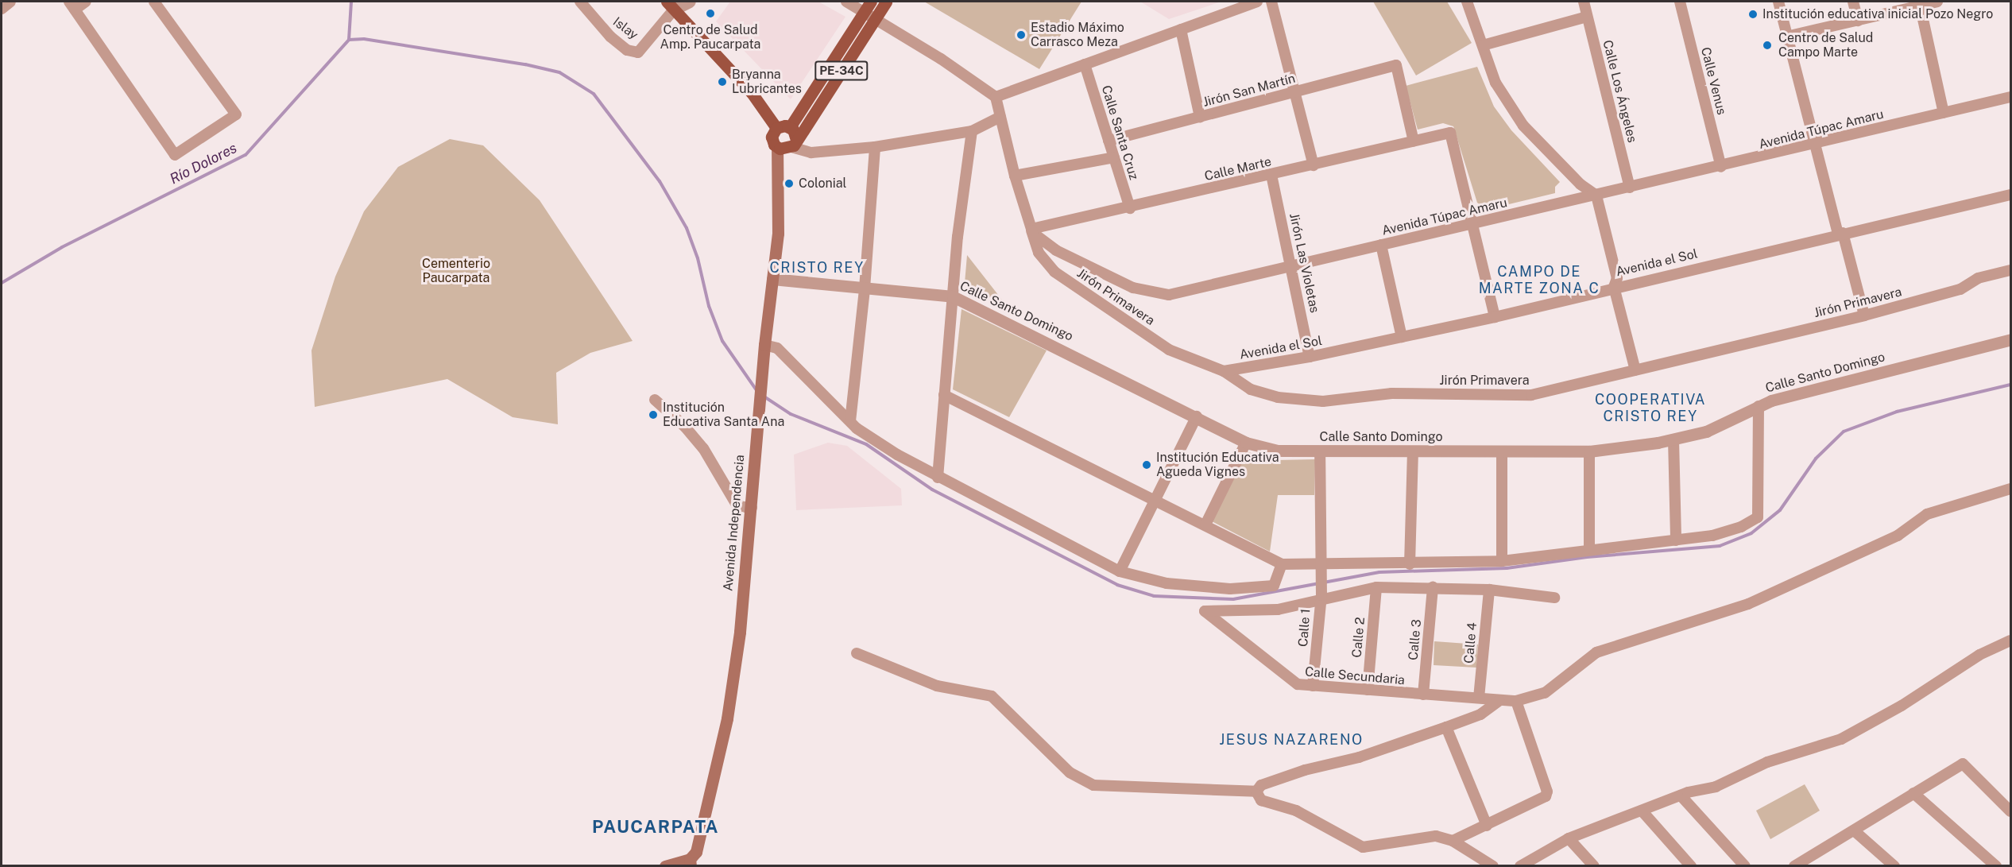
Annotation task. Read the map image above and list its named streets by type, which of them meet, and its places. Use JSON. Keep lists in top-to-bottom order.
{
  "streets": {
    "main road": ["PE-34C", "Avenida Independencia"],
    "street": [
      "Islay",
      "Calle Venus",
      "Jirón San Martín",
      "Calle Los Ángeles",
      "Avenida Túpac Amaru",
      "Calle Santa Cruz",
      "Calle Marte",
      "Jirón Las Violetas",
      "Avenida el Sol",
      "Jirón Primavera",
      "Calle Santo Domingo",
      "Calle 1",
      "Calle 2",
      "Calle 3",
      "Calle 4",
      "Calle Secundaria"
    ]
  },
  "crossings": [
    ["PE-34C", "Avenida Independencia"],
    ["Calle Venus", "Avenida Túpac Amaru"],
    ["Jirón San Martín", "Calle Santa Cruz"],
    ["Jirón San Martín", "Calle Marte"],
    ["Calle Los Ángeles", "Avenida Túpac Amaru"],
    ["Avenida Túpac Amaru", "Calle Marte"],
    ["Avenida Túpac Amaru", "Jirón Las Violetas"],
    ["Avenida Túpac Amaru", "Jirón Primavera"],
    ["Calle Santa Cruz", "Calle Marte"],
    ["Calle Marte", "Jirón Las Violetas"],
    ["Calle Marte", "Jirón Primavera"],
    ["Jirón Las Violetas", "Avenida el Sol"],
    ["Avenida el Sol", "Jirón Primavera"],
    ["Calle Santo Domingo", "Avenida Independencia"],
    ["Calle Santo Domingo", "Calle 1"],
    ["Calle 1", "Calle Secundaria"],
    ["Calle 2", "Calle Secundaria"],
    ["Calle 3", "Calle Secundaria"],
    ["Calle 4", "Calle Secundaria"]
  ],
  "districts": [
    "CRISTO REY",
    "CAMPO DE MARTE ZONA C",
    "COOPERATIVA CRISTO REY",
    "JESUS NAZARENO",
    "PAUCARPATA"
  ],
  "water": ["Río Dolores"],
  "parks": ["Cementerio Paucarpata"],
  "places": [
    "Centro de Salud Amp. Paucarpata",
    "Institución educativa inicial Pozo Negro",
    "Estadio Máximo Carrasco Meza",
    "Centro de Salud Campo Marte",
    "Bryanna Lubricantes",
    "Colonial",
    "Institución Educativa Santa Ana",
    "Institución Educativa Agueda Vignes"
  ]
}
